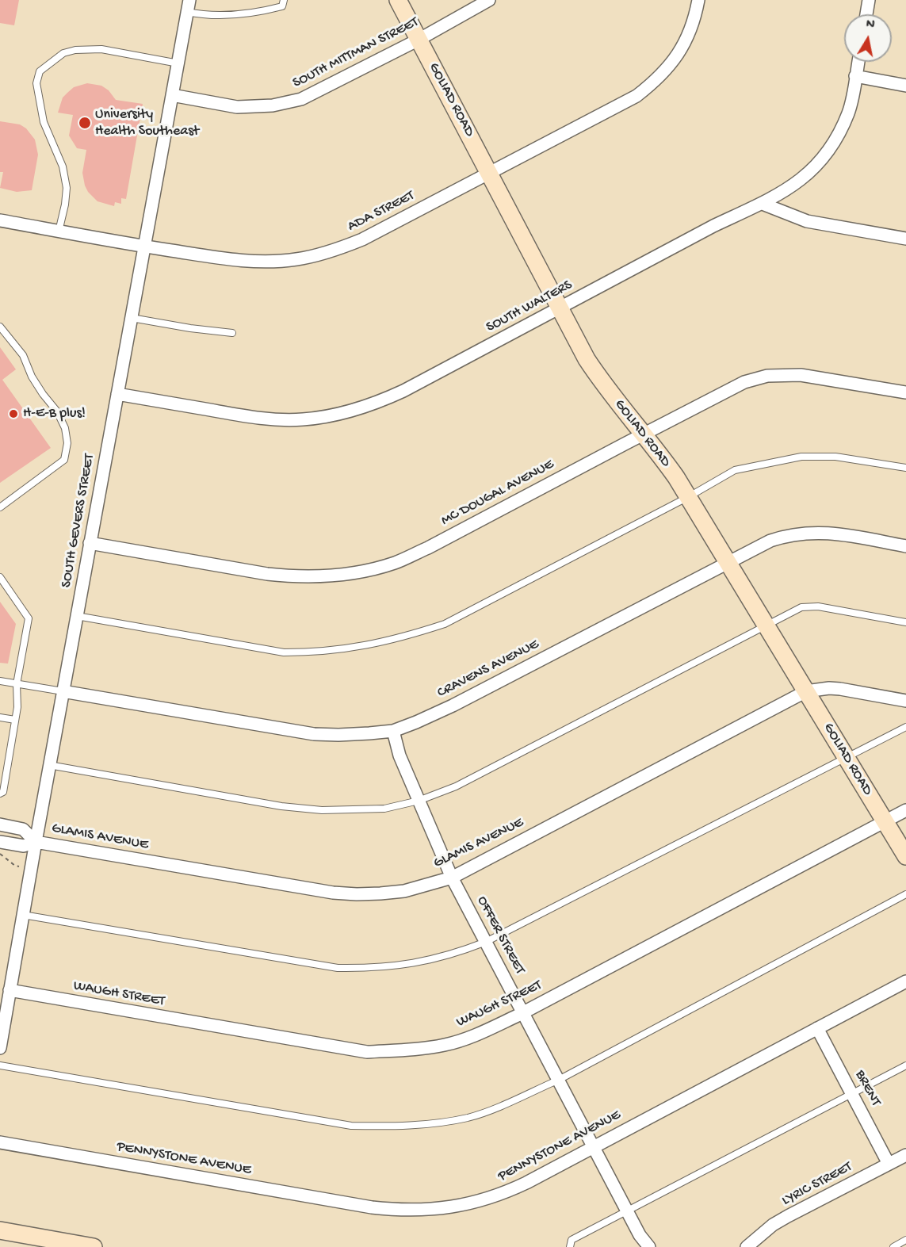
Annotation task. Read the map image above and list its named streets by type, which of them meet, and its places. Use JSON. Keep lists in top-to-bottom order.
{
  "streets": {
    "main road": ["GOLIAD ROAD"],
    "street": [
      "SOUTH MITTMAN STREET",
      "ADA STREET",
      "SOUTH WALTERS",
      "MC DOUGAL AVENUE",
      "SOUTH GEVERS STREET",
      "CRAVENS AVENUE",
      "GLAMIS AVENUE",
      "OFFER STREET",
      "WAUGH STREET",
      "BRENT",
      "PENNYSTONE AVENUE",
      "LYRIC STREET"
    ]
  },
  "crossings": [
    ["SOUTH MITTMAN STREET", "GOLIAD ROAD"],
    ["SOUTH MITTMAN STREET", "SOUTH GEVERS STREET"],
    ["GOLIAD ROAD", "ADA STREET"],
    ["GOLIAD ROAD", "SOUTH WALTERS"],
    ["GOLIAD ROAD", "MC DOUGAL AVENUE"],
    ["GOLIAD ROAD", "CRAVENS AVENUE"],
    ["GOLIAD ROAD", "GLAMIS AVENUE"],
    ["GOLIAD ROAD", "WAUGH STREET"],
    ["ADA STREET", "SOUTH GEVERS STREET"],
    ["SOUTH WALTERS", "SOUTH GEVERS STREET"],
    ["MC DOUGAL AVENUE", "SOUTH GEVERS STREET"],
    ["SOUTH GEVERS STREET", "CRAVENS AVENUE"],
    ["SOUTH GEVERS STREET", "GLAMIS AVENUE"],
    ["SOUTH GEVERS STREET", "WAUGH STREET"],
    ["CRAVENS AVENUE", "OFFER STREET"],
    ["GLAMIS AVENUE", "OFFER STREET"],
    ["OFFER STREET", "WAUGH STREET"],
    ["OFFER STREET", "PENNYSTONE AVENUE"],
    ["BRENT", "PENNYSTONE AVENUE"],
    ["BRENT", "LYRIC STREET"]
  ],
  "places": ["University Health Southeast", "H-E-B plus!"],
  "north": "top"
}
